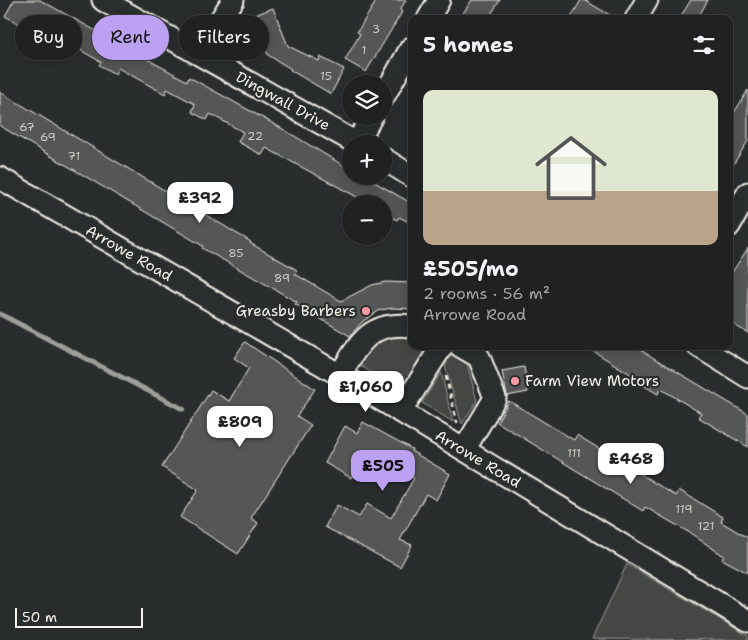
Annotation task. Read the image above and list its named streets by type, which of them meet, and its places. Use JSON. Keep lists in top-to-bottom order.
{
  "streets": {
    "street": ["Dingwall Drive", "Arrowe Road"]
  },
  "places": ["Greasby Barbers", "Farm View Motors"],
  "house_numbers": [
    "3",
    "1",
    "15",
    "67",
    "22",
    "69",
    "71",
    "85",
    "89",
    "111",
    "119",
    "121"
  ],
  "scale_bar": "50 m",
  "page": {
    "chip": ["Buy", "Rent", "Filters"],
    "heading": "5 homes",
    "map_buttons": ["+", "−"],
    "list": [
      {
        "name": "£505/mo",
        "note": "2 rooms · 56 m² · Arrowe Road"
      }
    ],
    "price": [
      "£392",
      "£1,060",
      "£809",
      "£468",
      "£505"
    ],
    "scale": "50 m"
  }
}
